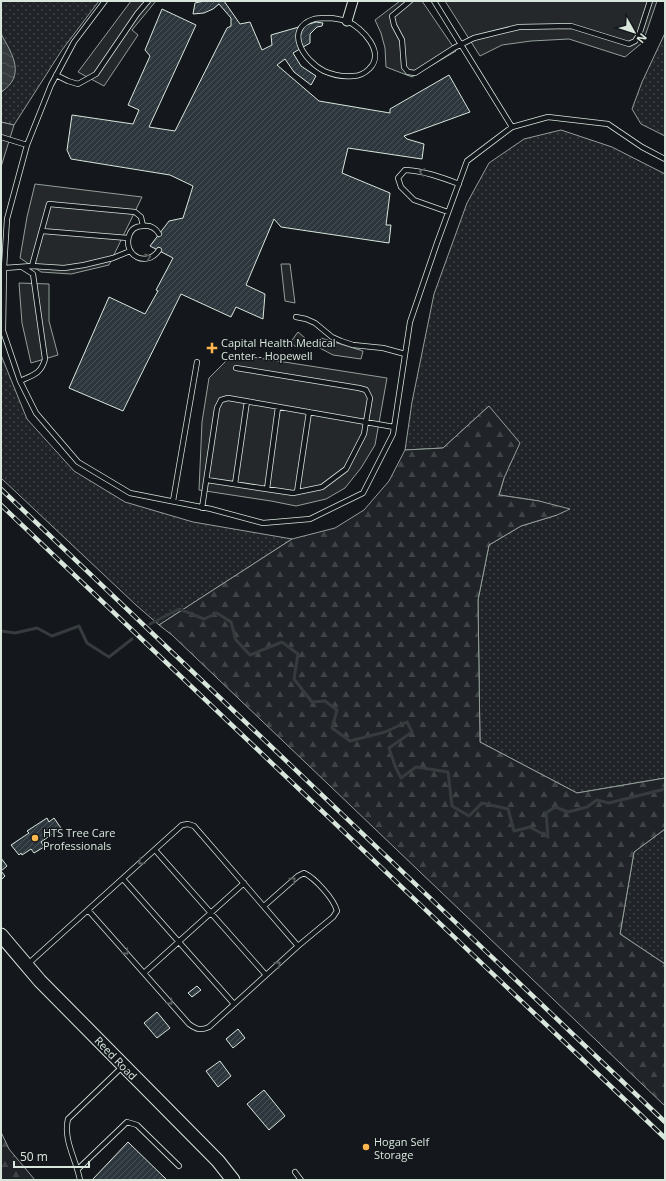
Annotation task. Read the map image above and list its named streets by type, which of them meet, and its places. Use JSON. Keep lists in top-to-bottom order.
{
  "streets": {
    "street": ["Reed Road"]
  },
  "places": {
    "health": ["Capital Health Medical Center - Hopewell"],
    "other": ["HTS Tree Care Professionals", "Hogan Self Storage"]
  },
  "scale_bar": "50 m",
  "north": "bottom right"
}
